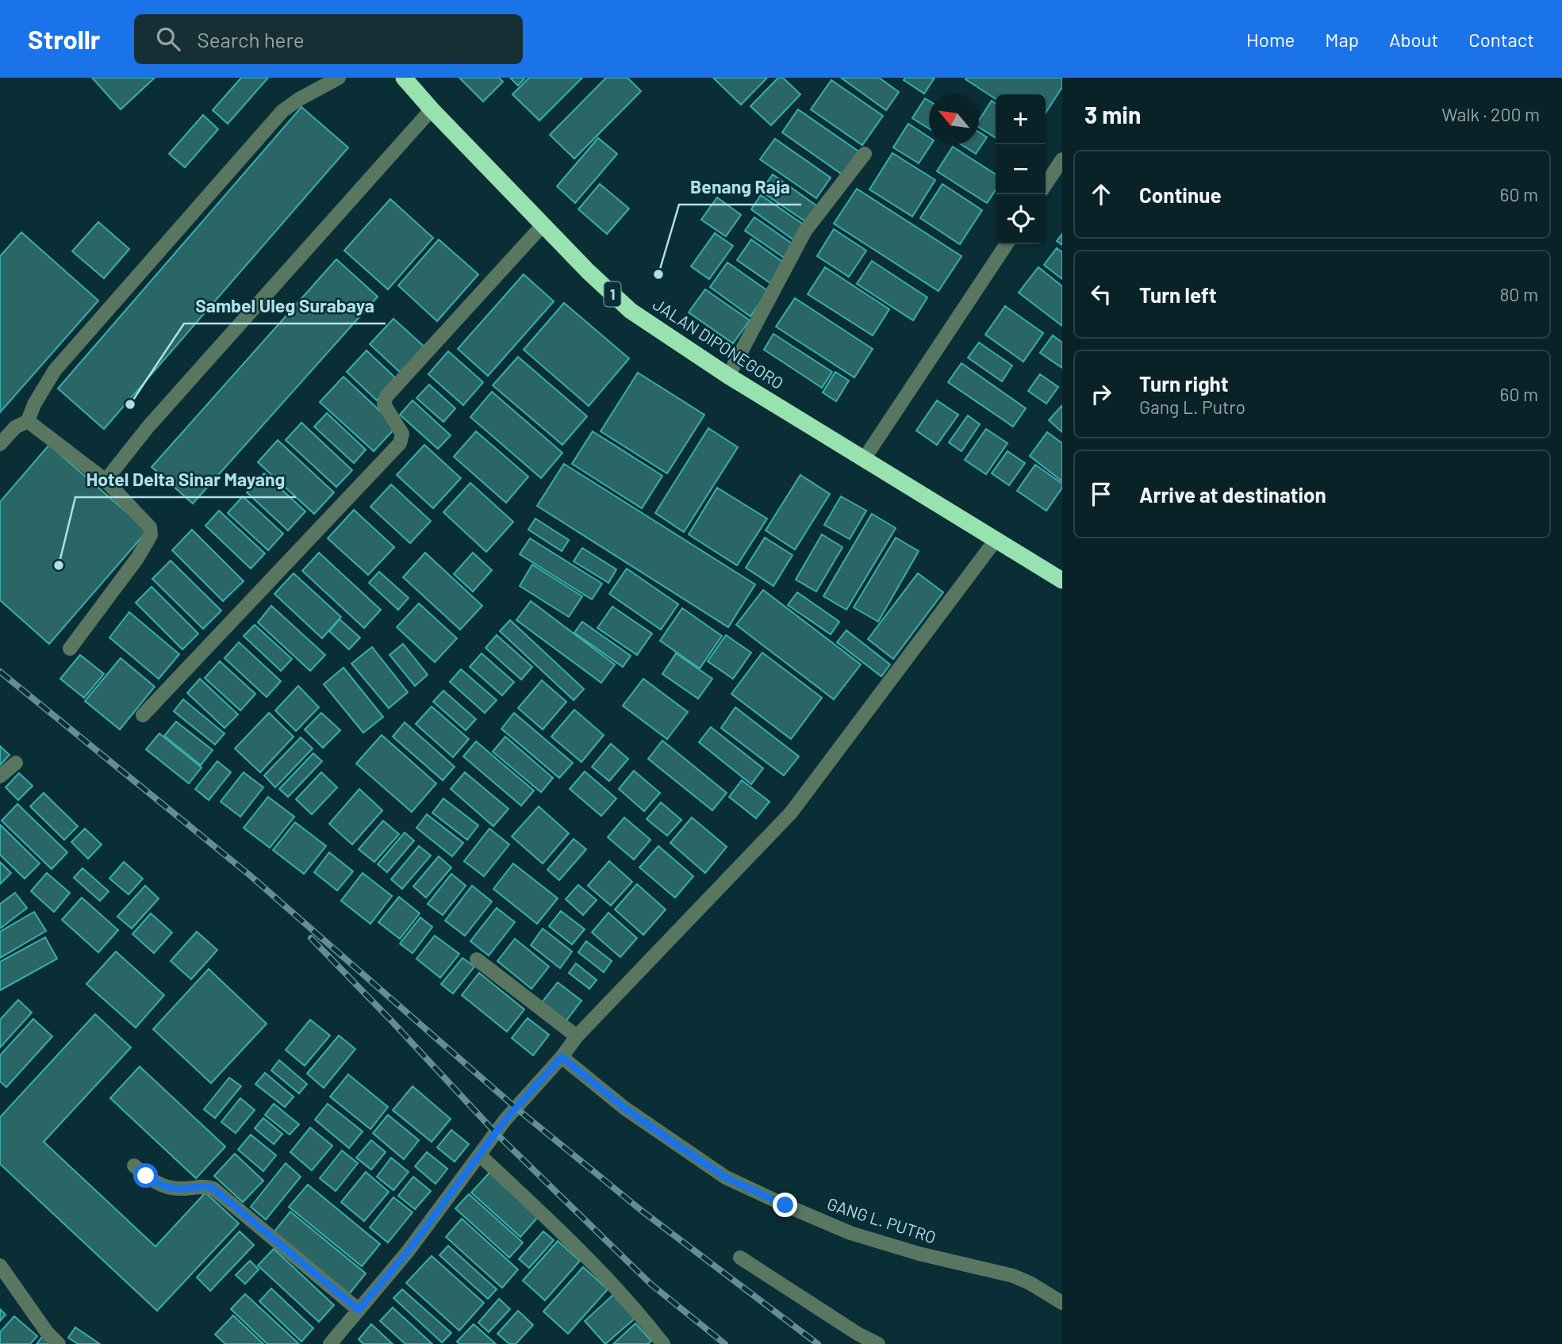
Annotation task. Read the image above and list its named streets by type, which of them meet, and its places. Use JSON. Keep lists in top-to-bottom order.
{
  "streets": {
    "highway": ["1", "JALAN DIPONEGORO"],
    "street": ["GANG L. PUTRO"]
  },
  "places": ["Benang Raja", "Sambel Uleg Surabaya", "Hotel Delta Sinar Mayang"],
  "north": "top left",
  "page": {
    "header": "Strollr",
    "search": "Search here",
    "nav": [
      "Home",
      "Map",
      "About",
      "Contact"
    ],
    "heading": ["3 min", "Walk · 200 m"],
    "map_buttons": ["+", "−"],
    "list": [
      ["Continue", "60 m"],
      ["Turn left", "80 m"],
      ["Turn right", "Gang L. Putro", "60 m"],
      "Arrive at destination"
    ]
  }
}
